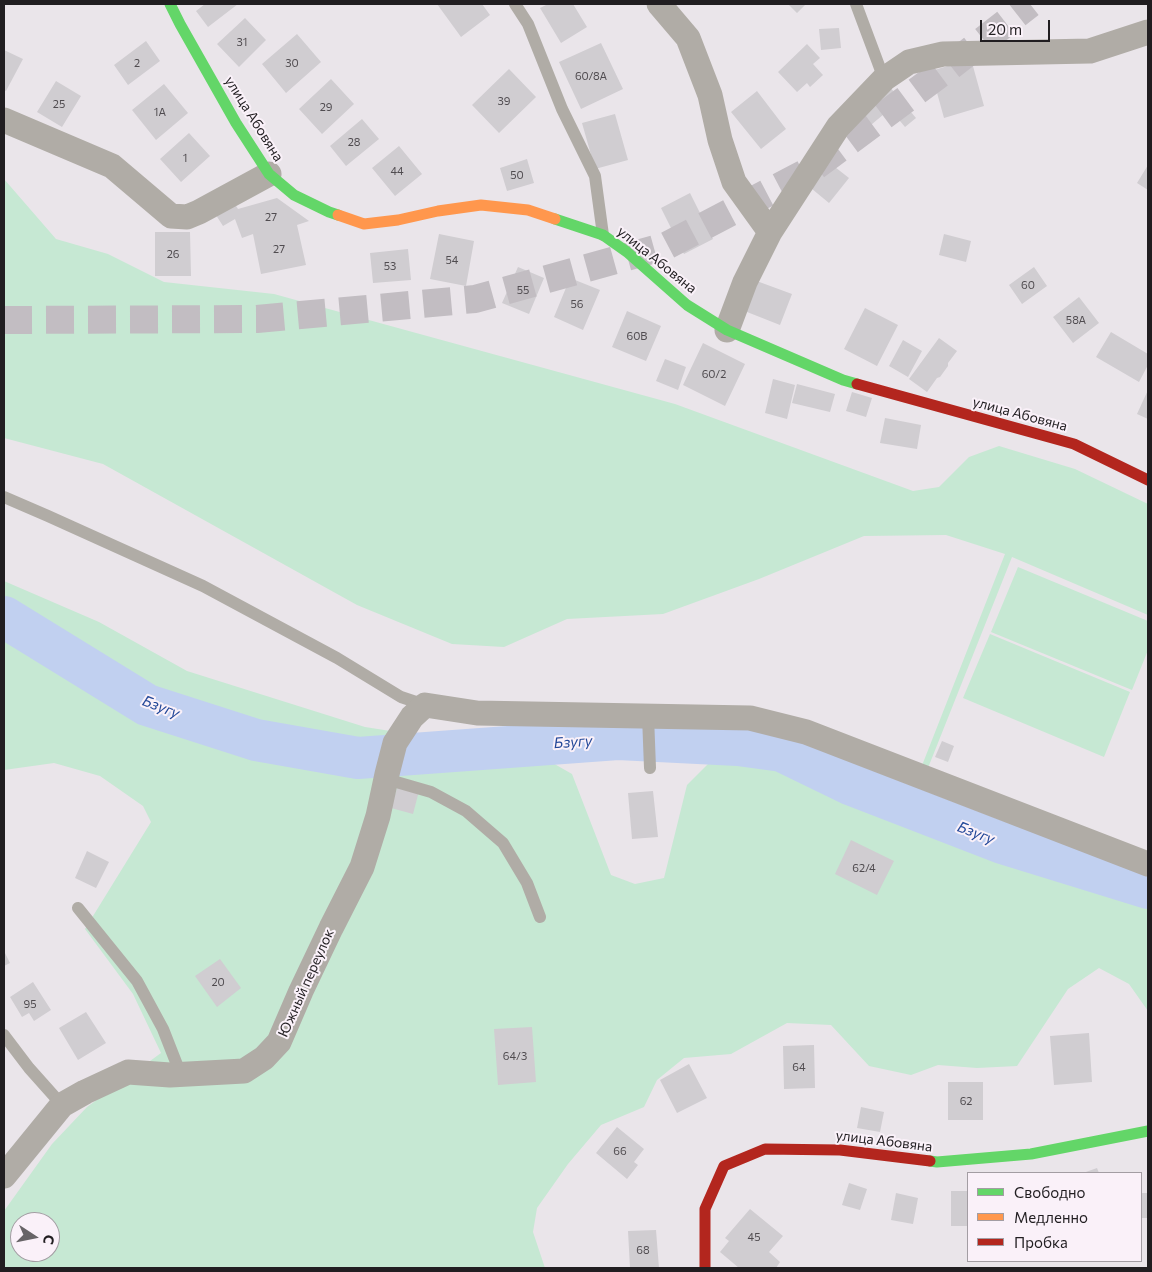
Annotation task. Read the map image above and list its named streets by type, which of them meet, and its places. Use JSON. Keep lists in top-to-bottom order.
{
  "streets": {
    "street": ["улица Абовяна", "Южный переулок"]
  },
  "water": ["Бзугу"],
  "house_numbers": [
    "31",
    "2",
    "30",
    "60/8А",
    "39",
    "25",
    "29",
    "1А",
    "28",
    "1",
    "44",
    "50",
    "27",
    "27",
    "26",
    "54",
    "53",
    "60",
    "55",
    "56",
    "58А",
    "60В",
    "60/2",
    "62/4",
    "20",
    "95",
    "64/3",
    "64",
    "62",
    "66",
    "45",
    "68"
  ],
  "legend": ["Свободно", "Медленно", "Пробка"],
  "scale_bar": "20 m",
  "north": "right"
}
